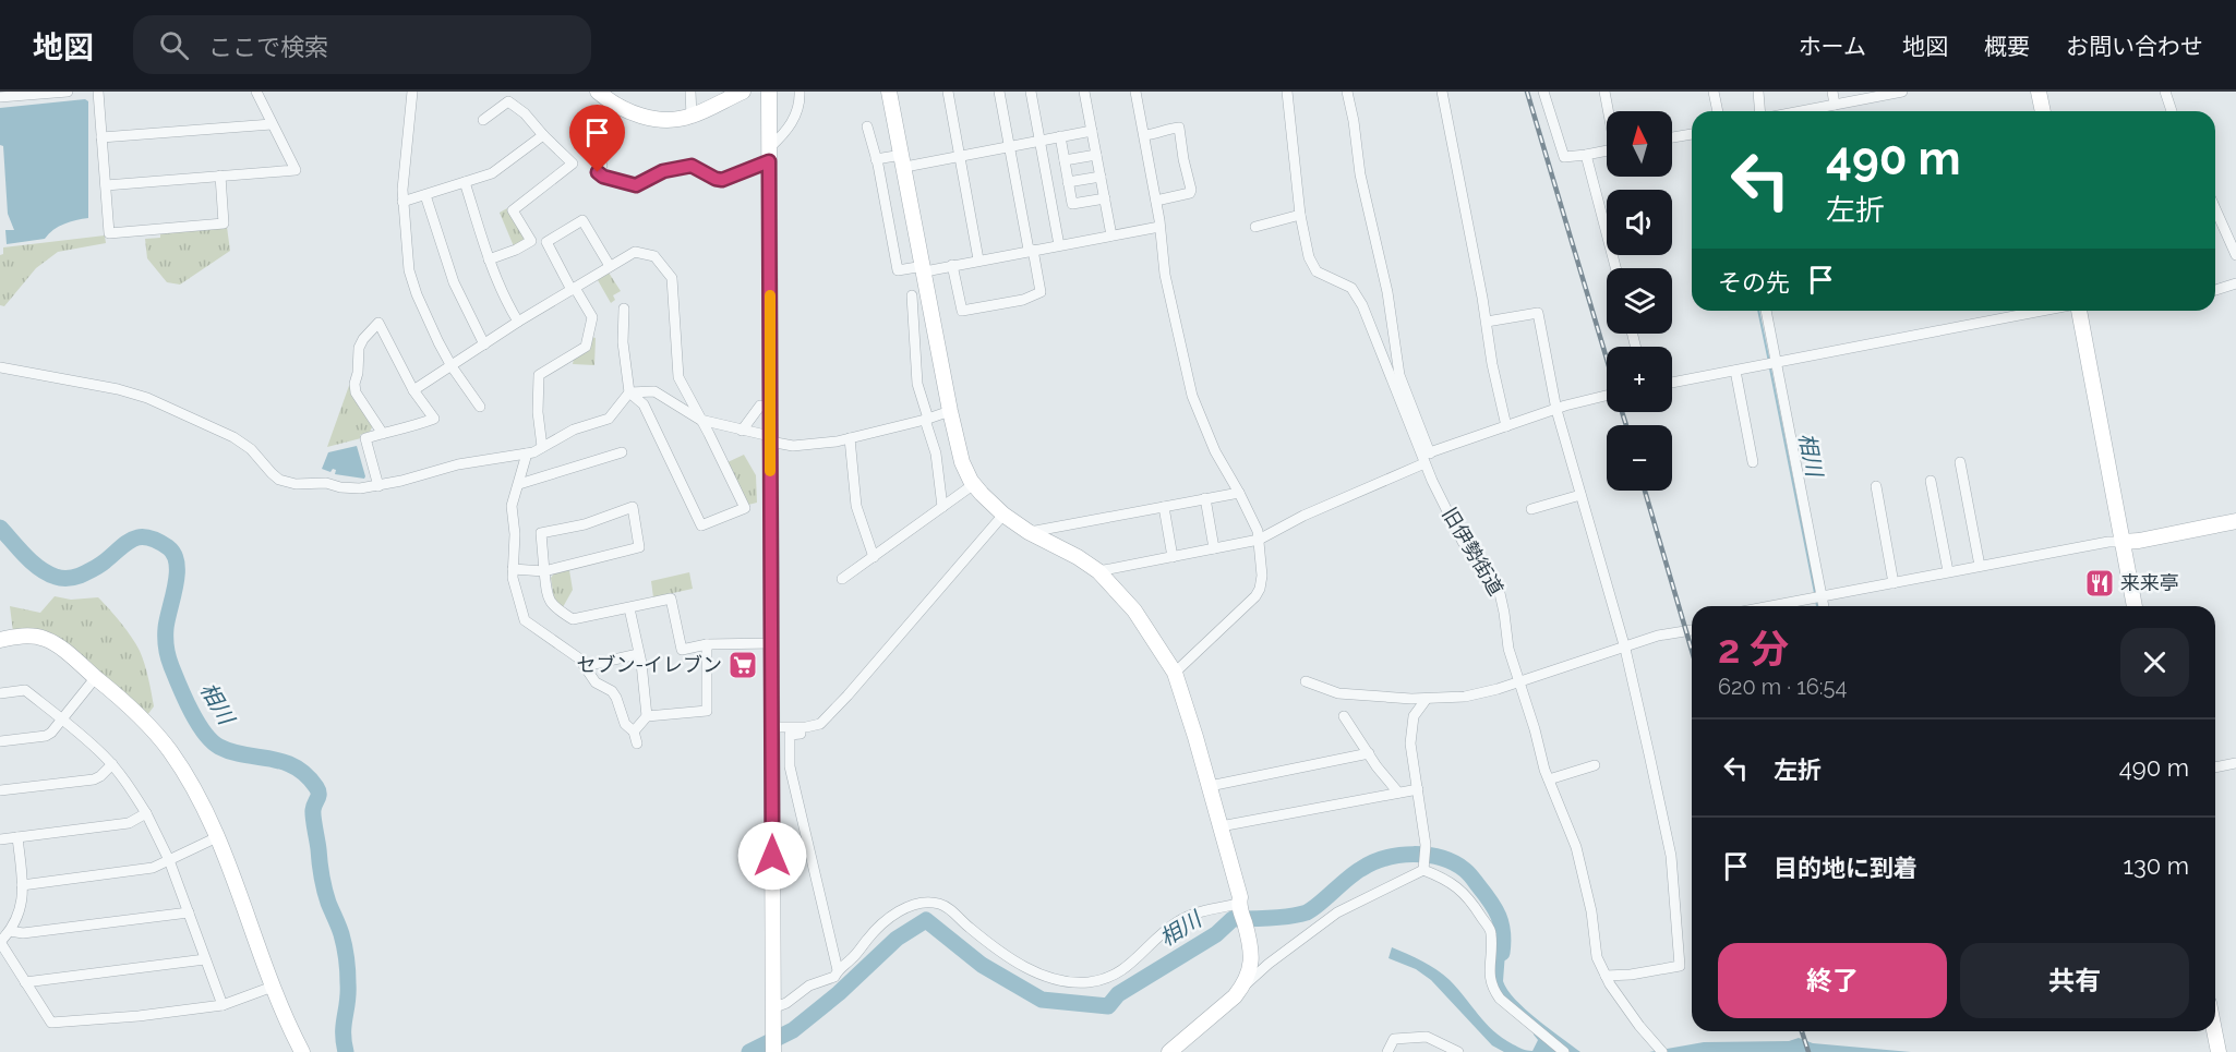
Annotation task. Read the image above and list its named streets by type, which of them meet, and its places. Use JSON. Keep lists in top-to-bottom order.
{
  "streets": {
    "street": ["旧伊勢街道"]
  },
  "water": ["相川"],
  "places": {
    "restaurant": ["来来亭"],
    "supermarket": ["セブン-イレブン"]
  },
  "north": "top",
  "page": {
    "header": "地図",
    "search": "ここで検索",
    "nav": [
      "ホーム",
      "地図",
      "概要",
      "お問い合わせ"
    ],
    "map_buttons": ["+", "−"],
    "turn": ["490 m", "左折"],
    "then": "その先",
    "heading": ["2 分", "620 m · 16:54"],
    "list": [
      {
        "name": "左折",
        "value": "490 m"
      },
      {
        "name": "目的地に到着",
        "value": "130 m"
      }
    ],
    "buttons": ["終了", "共有"]
  }
}
